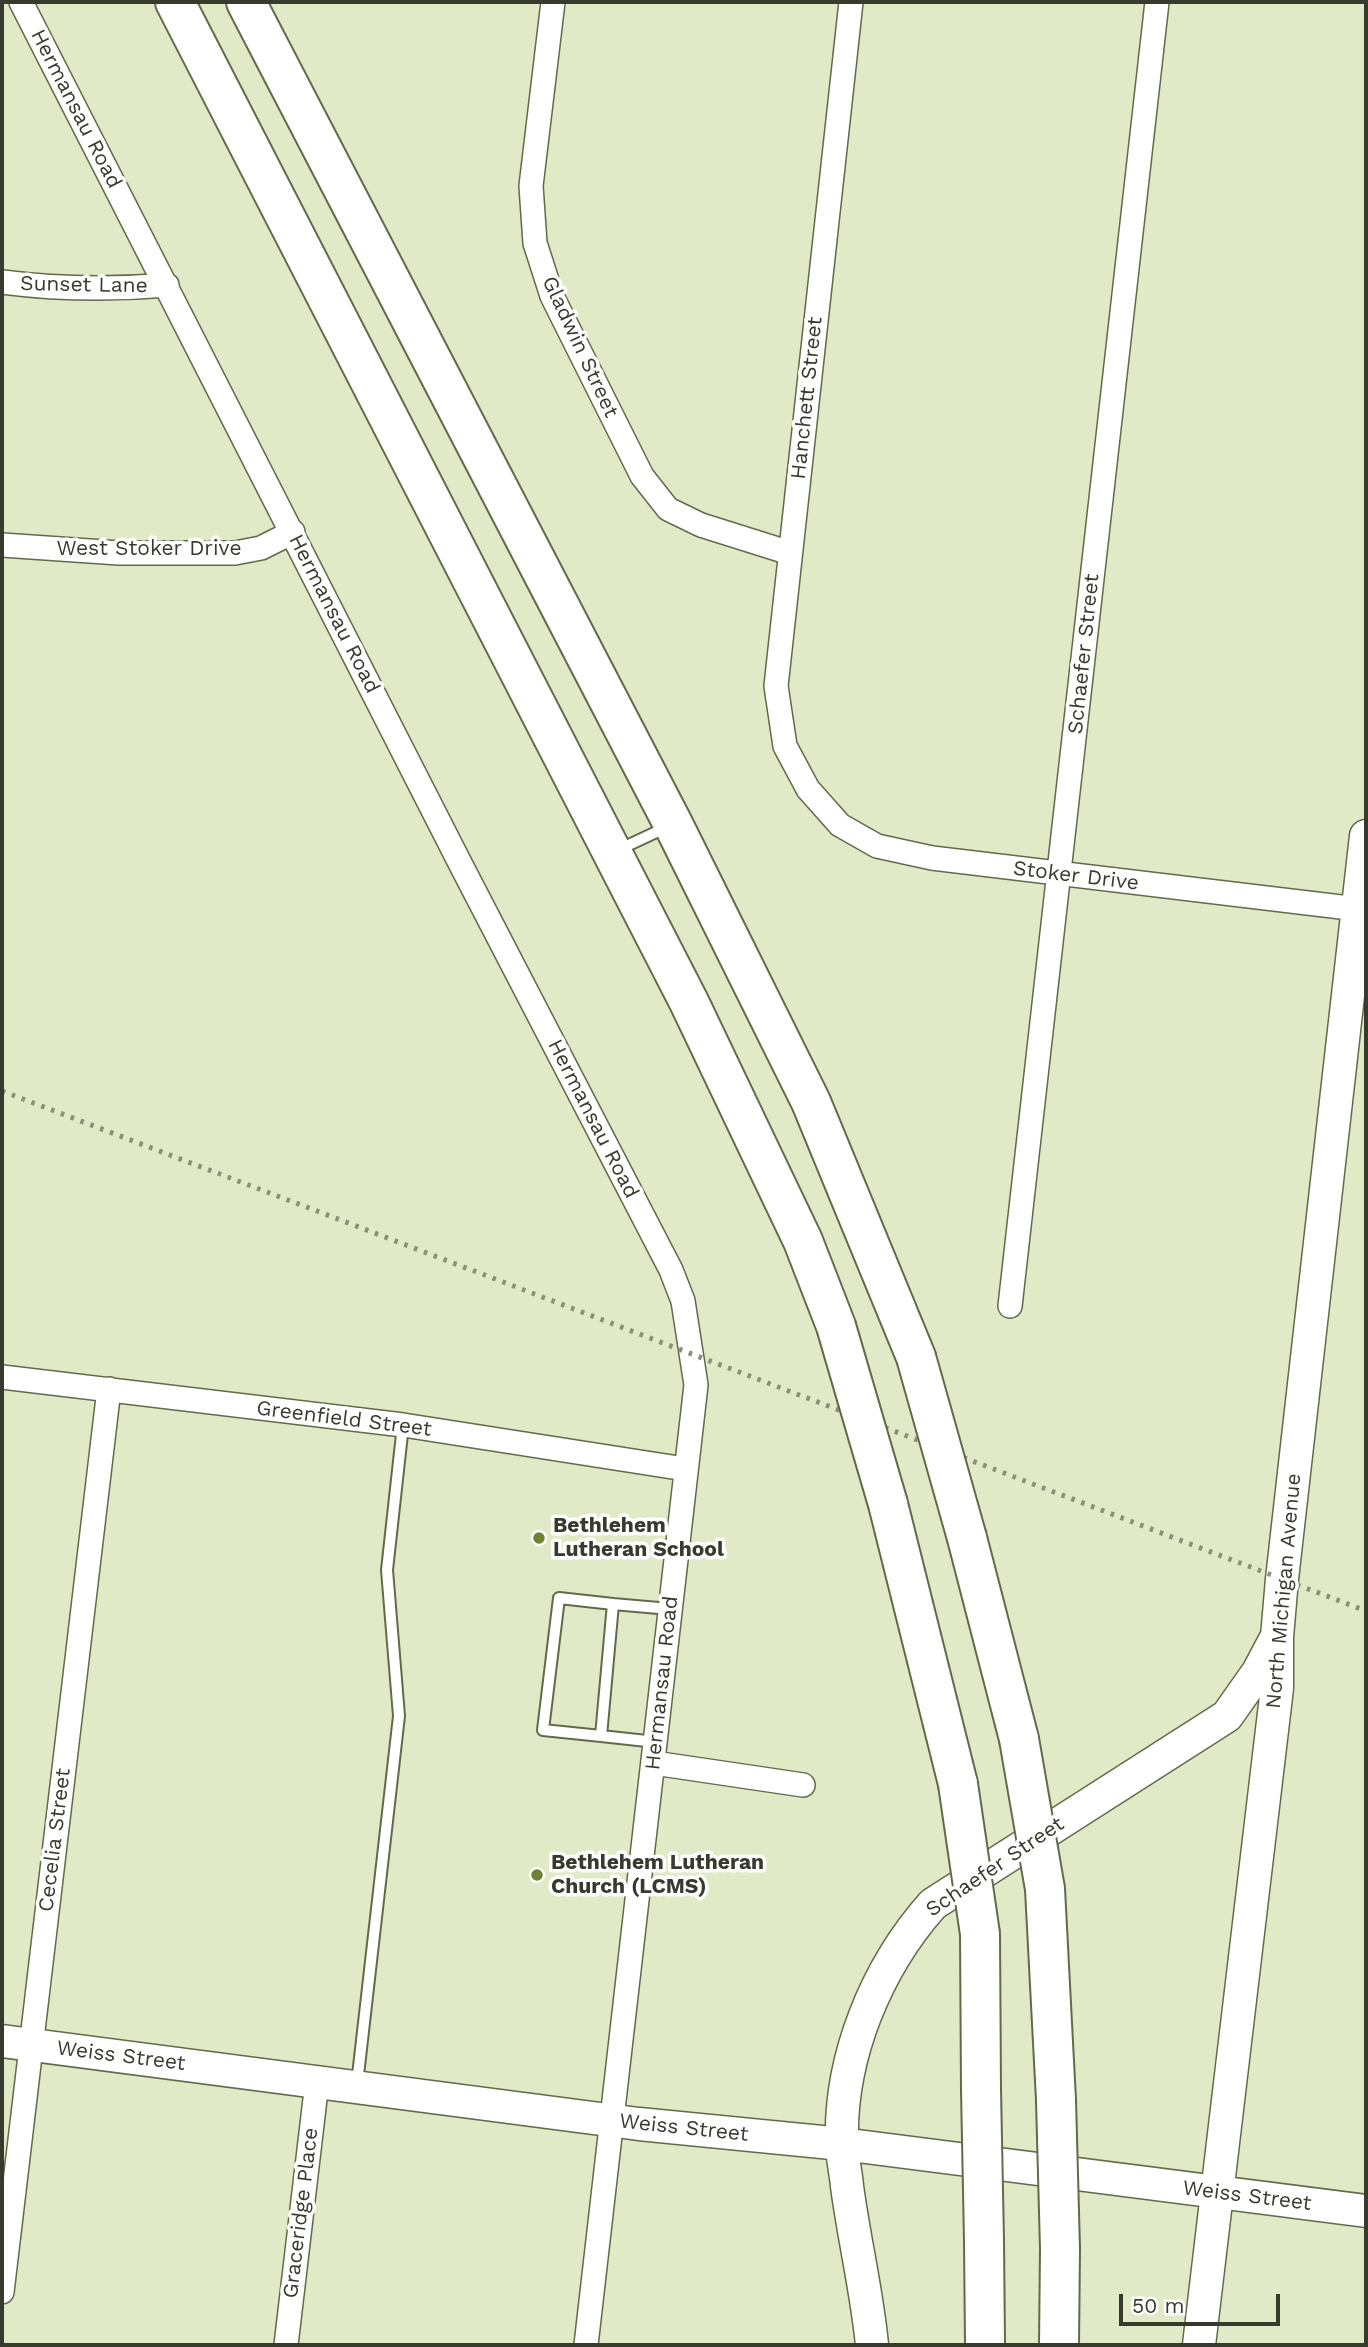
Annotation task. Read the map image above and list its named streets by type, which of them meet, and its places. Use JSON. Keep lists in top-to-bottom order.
{
  "streets": {
    "street": [
      "Hermansau Road",
      "Sunset Lane",
      "Gladwin Street",
      "Hanchett Street",
      "West Stoker Drive",
      "Schaefer Street",
      "Stoker Drive",
      "Greenfield Street",
      "North Michigan Avenue",
      "Cecelia Street",
      "Weiss Street",
      "Graceridge Place"
    ]
  },
  "crossings": [
    ["Hermansau Road", "Sunset Lane"],
    ["Hermansau Road", "West Stoker Drive"],
    ["Hermansau Road", "Greenfield Street"],
    ["Hermansau Road", "Weiss Street"],
    ["Gladwin Street", "Hanchett Street"],
    ["Hanchett Street", "Stoker Drive"],
    ["Schaefer Street", "Stoker Drive"],
    ["Schaefer Street", "North Michigan Avenue"],
    ["Schaefer Street", "Weiss Street"],
    ["Stoker Drive", "North Michigan Avenue"],
    ["Greenfield Street", "Cecelia Street"],
    ["North Michigan Avenue", "Weiss Street"],
    ["Cecelia Street", "Weiss Street"],
    ["Weiss Street", "Graceridge Place"]
  ],
  "places": ["Bethlehem Lutheran School", "Bethlehem Lutheran Church (LCMS)"],
  "scale_bar": "50 m"
}
